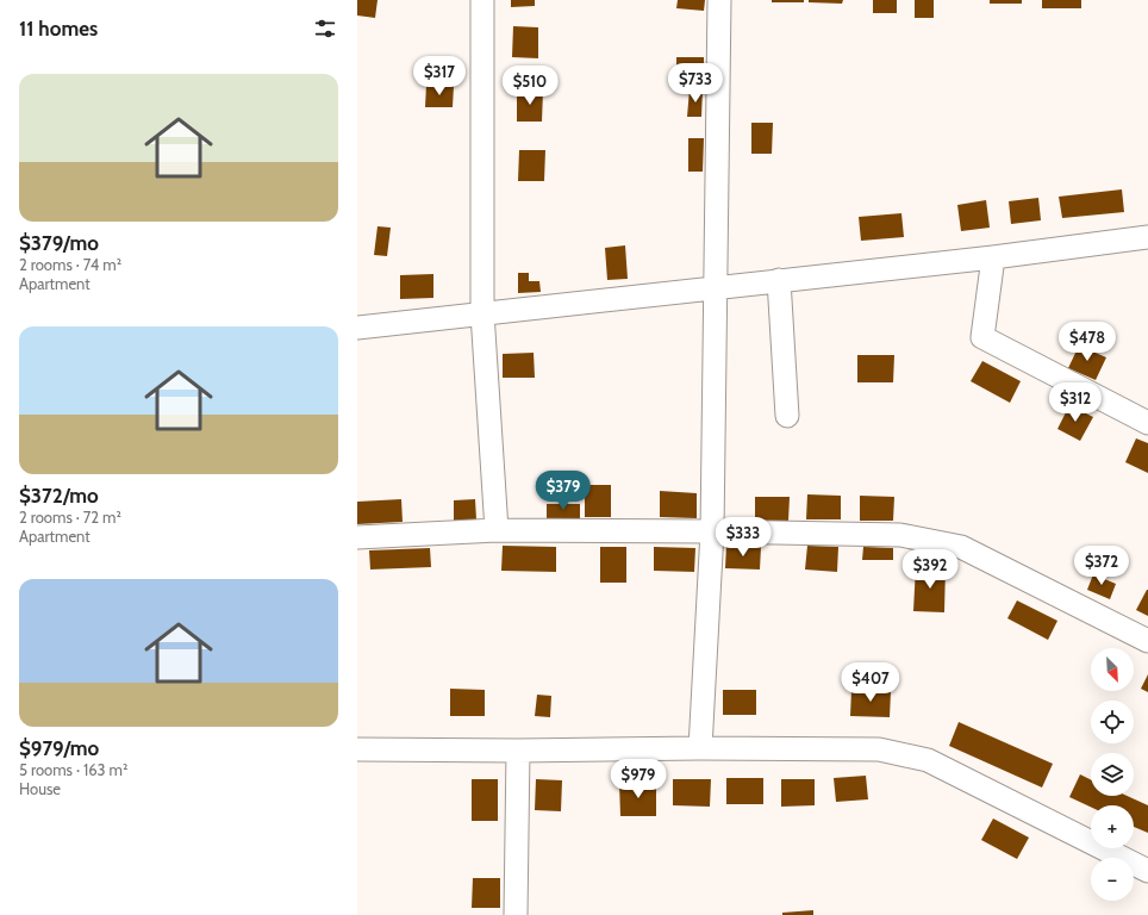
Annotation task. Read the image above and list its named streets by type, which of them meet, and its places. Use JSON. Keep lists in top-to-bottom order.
{
  "north": "bottom right",
  "page": {
    "heading": "11 homes",
    "price": [
      "$317",
      "$733",
      "$510",
      "$478",
      "$312",
      "$379",
      "$333",
      "$372",
      "$392",
      "$407",
      "$979"
    ],
    "list": [
      {
        "name": "$379/mo",
        "note": "2 rooms · 74 m² · Apartment"
      },
      {
        "name": "$372/mo",
        "note": "2 rooms · 72 m² · Apartment"
      },
      {
        "name": "$979/mo",
        "note": "5 rooms · 163 m² · House"
      }
    ],
    "map_buttons": ["+", "−"]
  }
}
